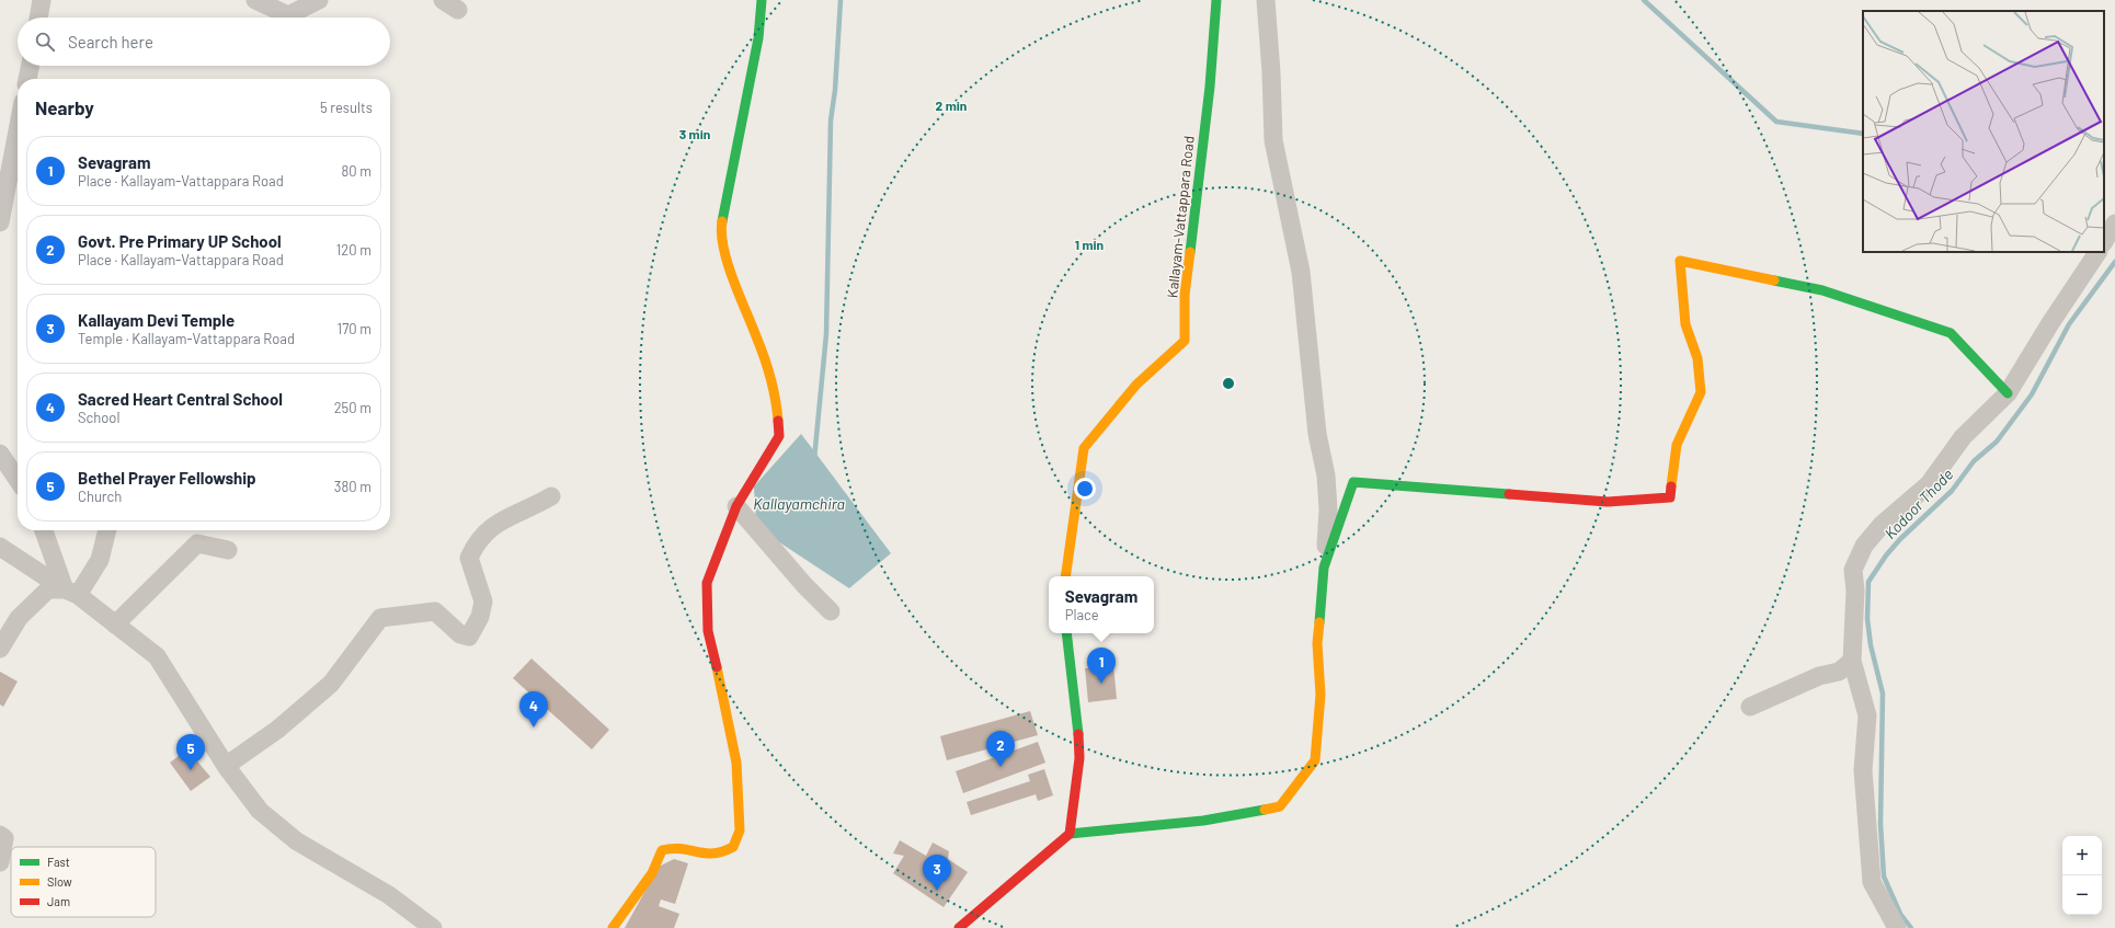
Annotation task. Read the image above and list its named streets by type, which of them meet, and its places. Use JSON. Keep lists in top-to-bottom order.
{
  "streets": {
    "street": ["Kallayam-Vattappara Road"]
  },
  "water": ["Kallayamchira", "Kodoor Thode"],
  "legend": ["Fast", "Slow", "Jam"],
  "page": {
    "search": "Search here",
    "heading": ["Nearby", "5 results"],
    "list": [
      {
        "mark": "1",
        "name": "Sevagram",
        "note": "Place · Kallayam-Vattappara Road",
        "value": "80 m"
      },
      {
        "mark": "2",
        "name": "Govt. Pre Primary UP School",
        "note": "Place · Kallayam-Vattappara Road",
        "value": "120 m"
      },
      {
        "mark": "3",
        "name": "Kallayam Devi Temple",
        "note": "Temple · Kallayam-Vattappara Road",
        "value": "170 m"
      },
      {
        "mark": "4",
        "name": "Sacred Heart Central School",
        "note": "School",
        "value": "250 m"
      },
      {
        "mark": "5",
        "name": "Bethel Prayer Fellowship",
        "note": "Church",
        "value": "380 m"
      }
    ],
    "popup": ["Sevagram", "Place"],
    "pins": [
      "1",
      "4",
      "2",
      "5",
      "3"
    ],
    "map_buttons": ["+", "−"]
  },
  "rings": ["2 min", "3 min", "1 min"]
}
